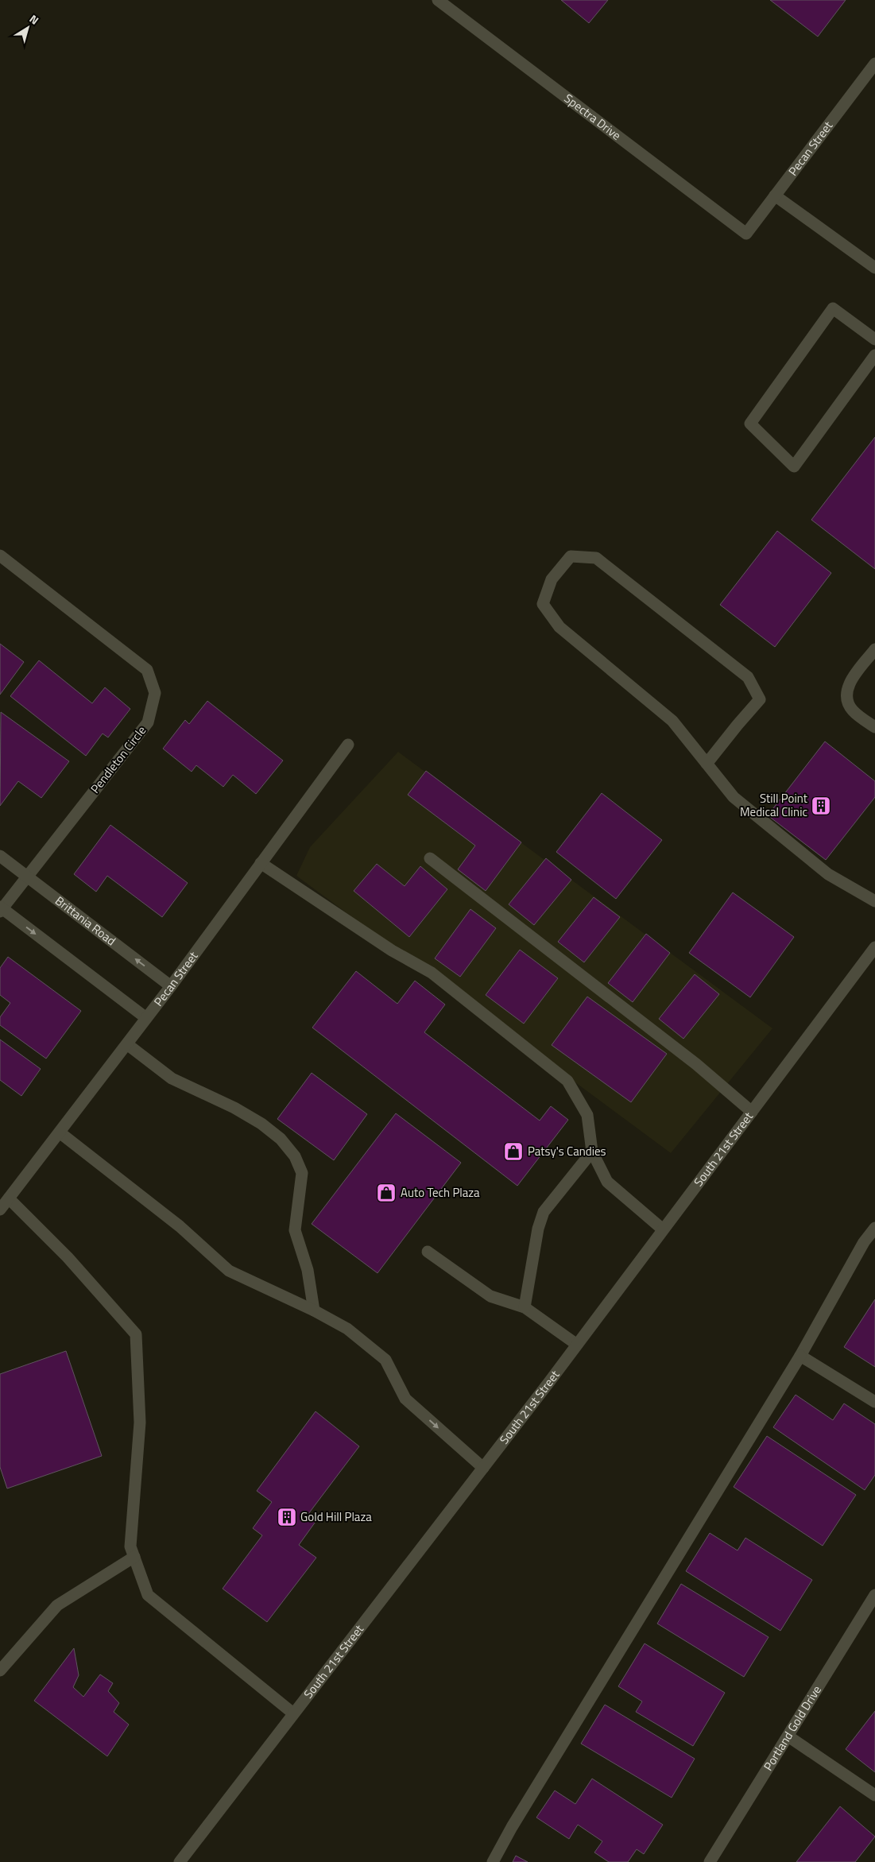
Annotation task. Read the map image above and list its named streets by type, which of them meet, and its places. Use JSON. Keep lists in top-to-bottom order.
{
  "streets": {
    "street": [
      "Spectra Drive",
      "Pecan Street",
      "Pendleton Circle",
      "Brittania Road",
      "South 21st Street",
      "Portland Gold Drive"
    ]
  },
  "crossings": [
    ["Spectra Drive", "Pecan Street"],
    ["Pecan Street", "Brittania Road"],
    ["Pendleton Circle", "Brittania Road"]
  ],
  "places": {
    "building": ["Still Point Medical Clinic", "Gold Hill Plaza"],
    "shop": ["Patsy's Candies", "Auto Tech Plaza"]
  },
  "north": "top right"
}
